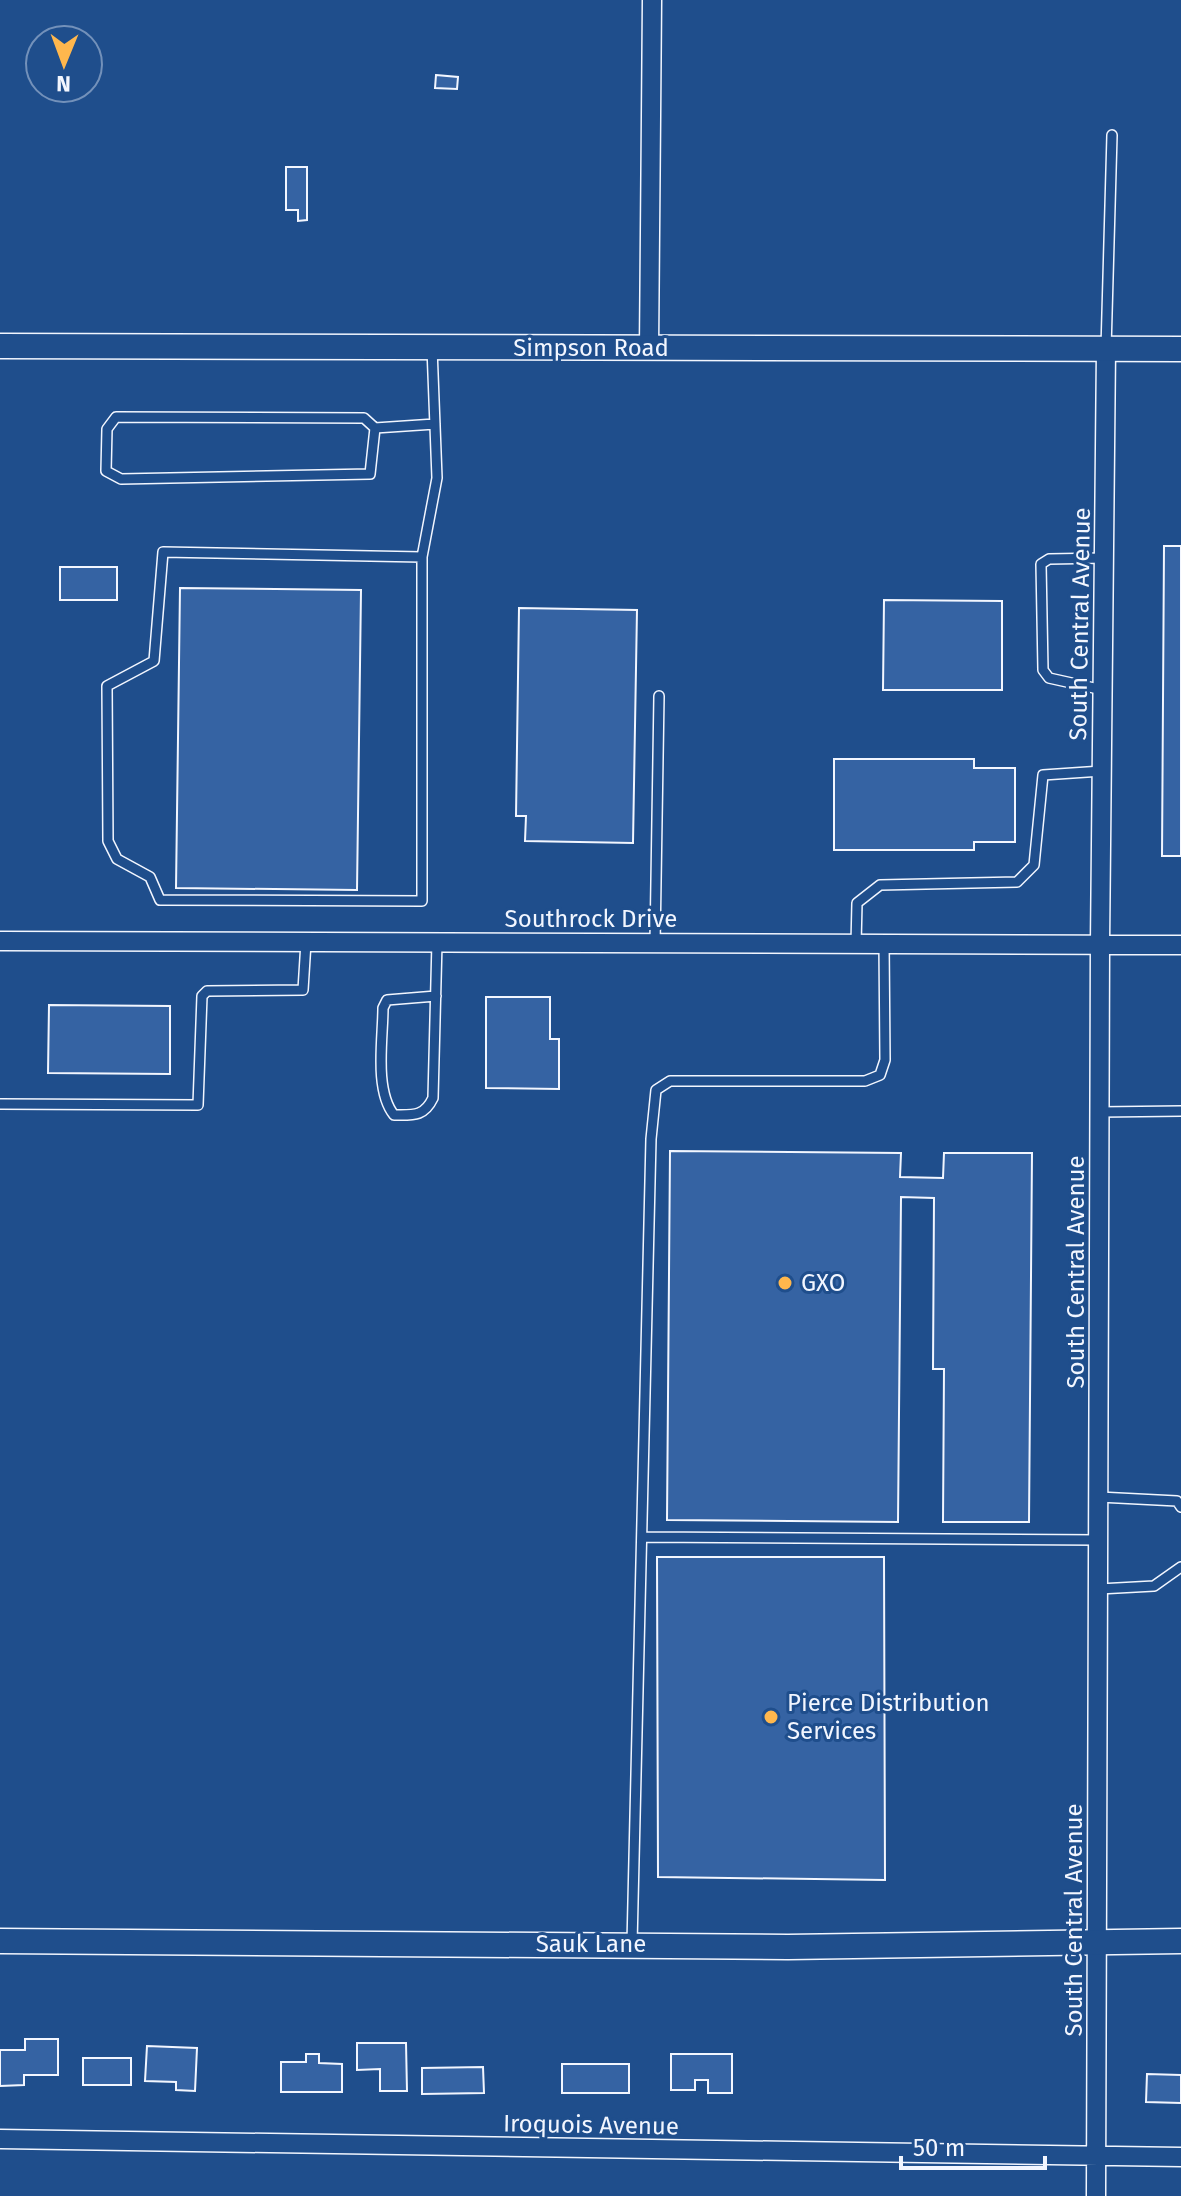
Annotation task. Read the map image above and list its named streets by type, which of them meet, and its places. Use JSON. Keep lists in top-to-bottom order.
{
  "streets": {
    "street": [
      "Simpson Road",
      "South Central Avenue",
      "Southrock Drive",
      "Sauk Lane",
      "Iroquois Avenue"
    ]
  },
  "crossings": [
    ["Simpson Road", "South Central Avenue"],
    ["South Central Avenue", "Southrock Drive"],
    ["South Central Avenue", "Sauk Lane"],
    ["South Central Avenue", "Iroquois Avenue"]
  ],
  "places": ["GXO", "Pierce Distribution Services"],
  "scale_bar": "50 m",
  "north": "bottom"
}
